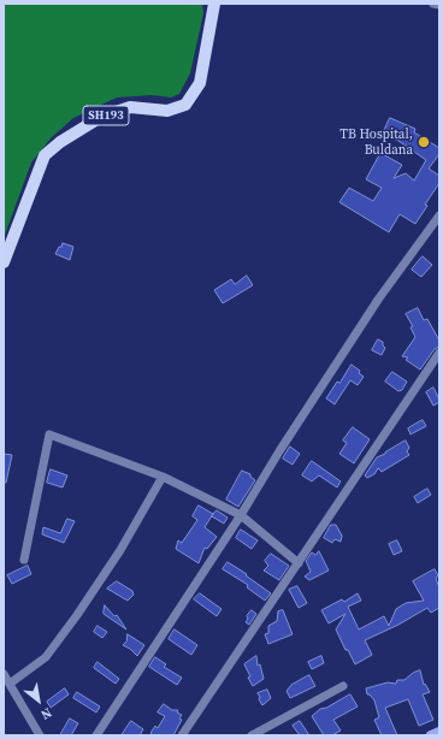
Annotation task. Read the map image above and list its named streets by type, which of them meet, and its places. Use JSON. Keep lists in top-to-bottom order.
{
  "streets": {
    "main road": ["SH193"]
  },
  "places": ["TB Hospital, Buldana"],
  "north": "bottom right"
}
